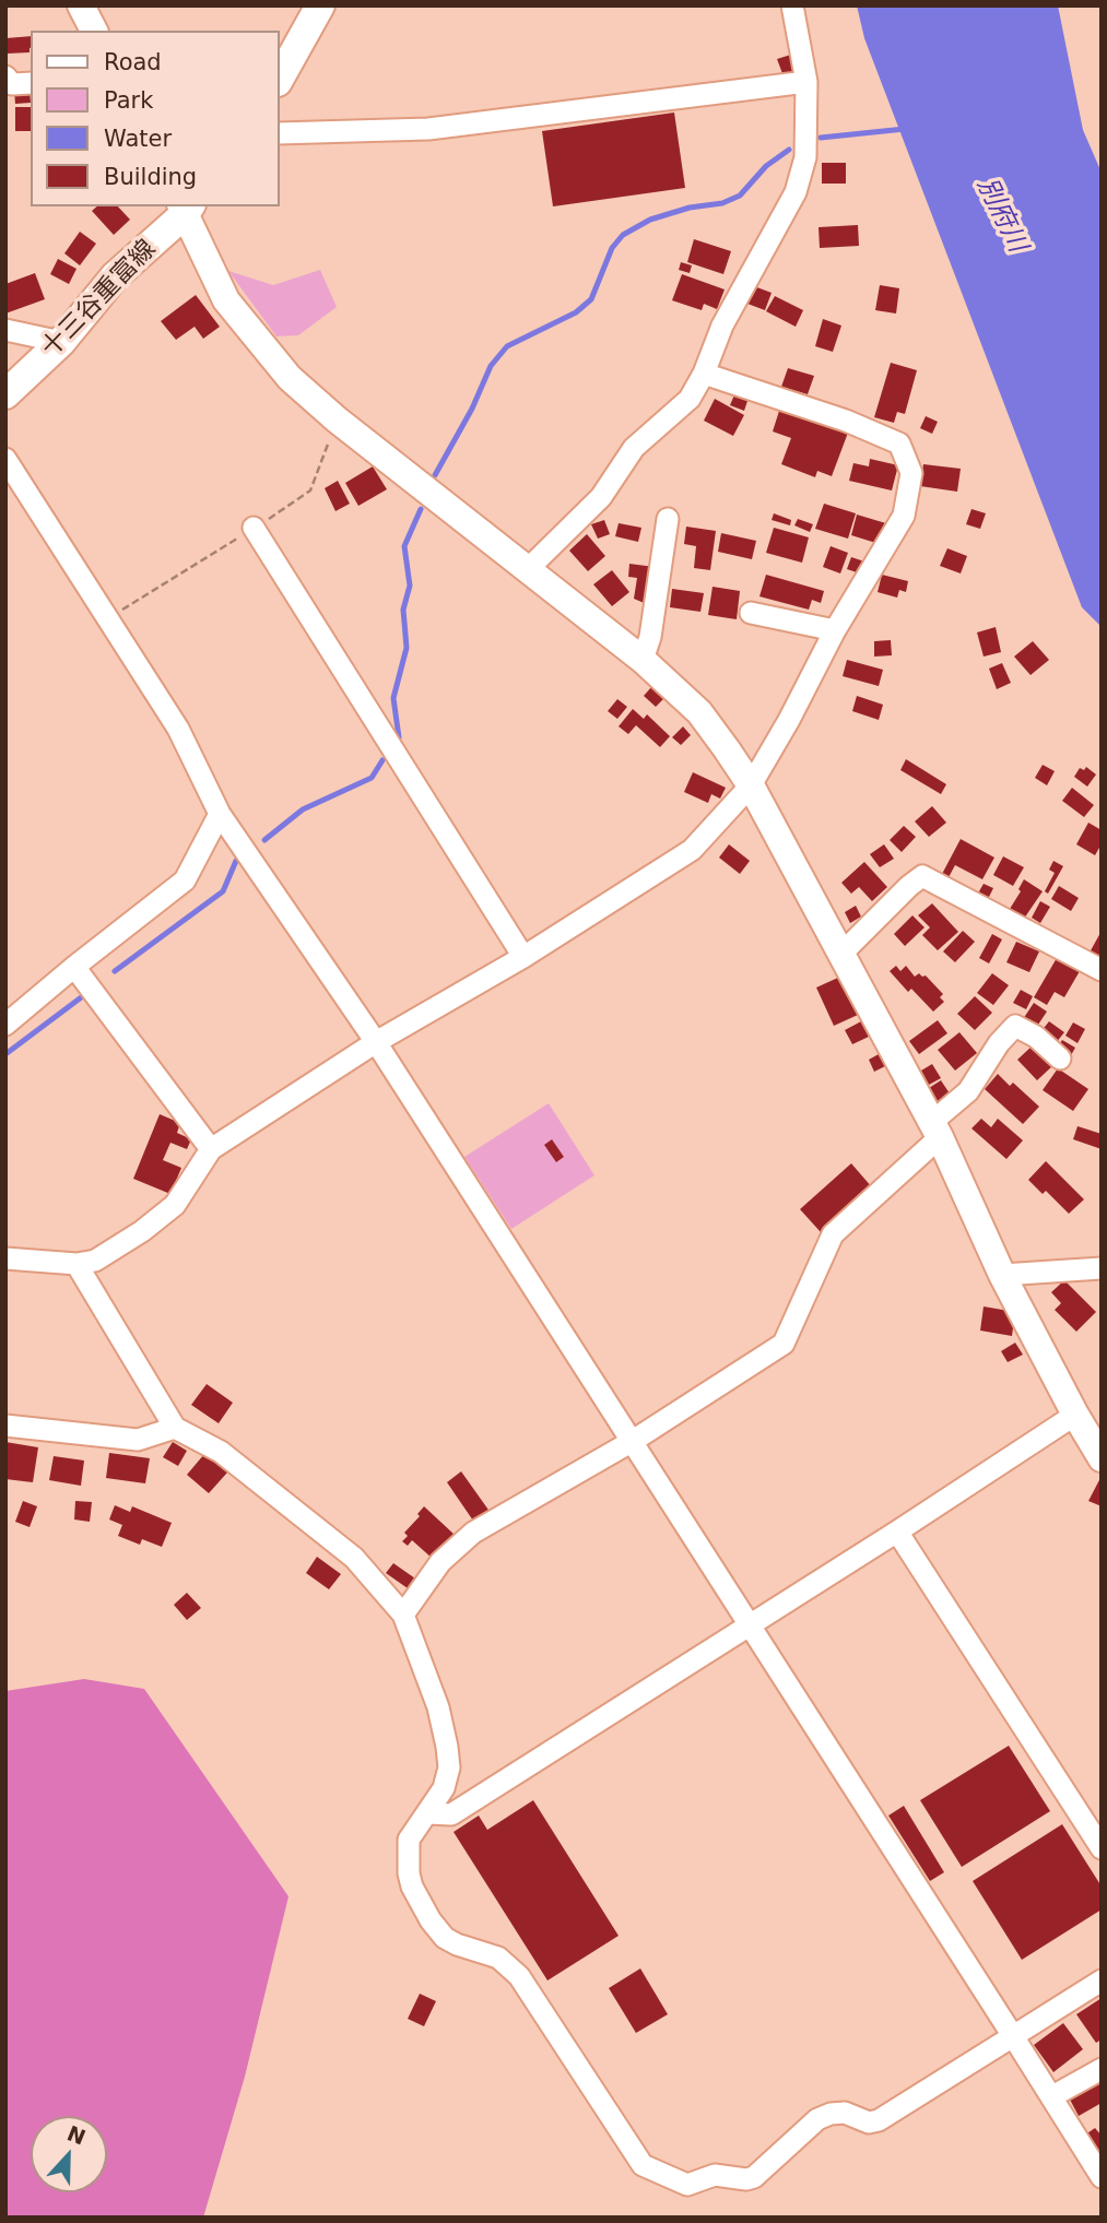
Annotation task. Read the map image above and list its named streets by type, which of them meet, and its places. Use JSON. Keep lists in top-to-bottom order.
{
  "streets": {
    "main road": ["十三谷重富線"]
  },
  "water": ["別府川"],
  "legend": [
    "Road",
    "Park",
    "Water",
    "Building"
  ],
  "north": "top"
}
